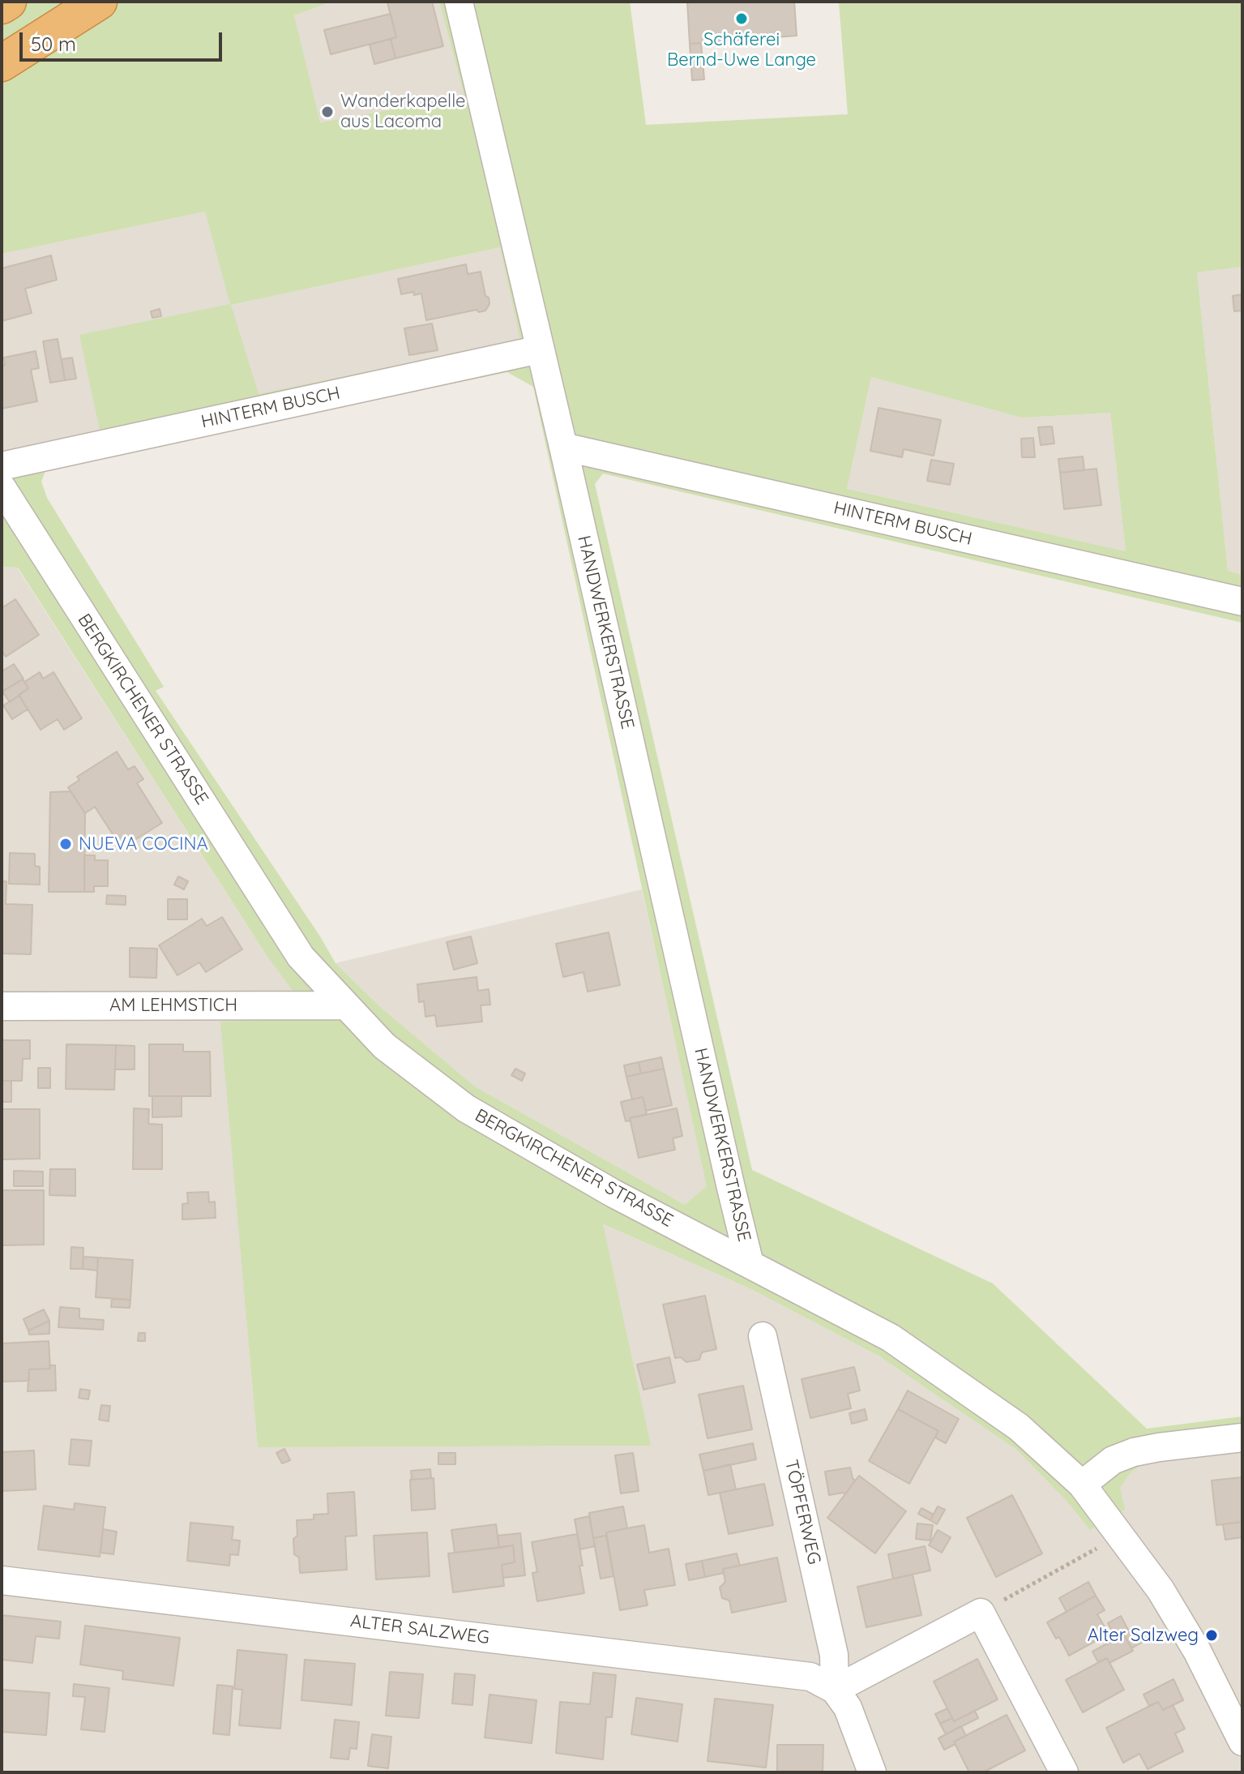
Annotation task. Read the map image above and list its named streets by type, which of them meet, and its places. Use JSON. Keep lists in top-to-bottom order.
{
  "streets": {
    "street": [
      "HINTERM BUSCH",
      "HANDWERKERSTRASSE",
      "BERGKIRCHENER STRASSE",
      "AM LEHMSTICH",
      "TÖPFERWEG",
      "ALTER SALZWEG"
    ]
  },
  "crossings": [
    ["HINTERM BUSCH", "HANDWERKERSTRASSE"],
    ["HANDWERKERSTRASSE", "BERGKIRCHENER STRASSE"],
    ["BERGKIRCHENER STRASSE", "AM LEHMSTICH"],
    ["TÖPFERWEG", "ALTER SALZWEG"]
  ],
  "places": [
    "Schäferei Bernd-Uwe Lange",
    "Wanderkapelle aus Lacoma",
    "NUEVA COCINA",
    "Alter Salzweg"
  ],
  "scale_bar": "50 m"
}
